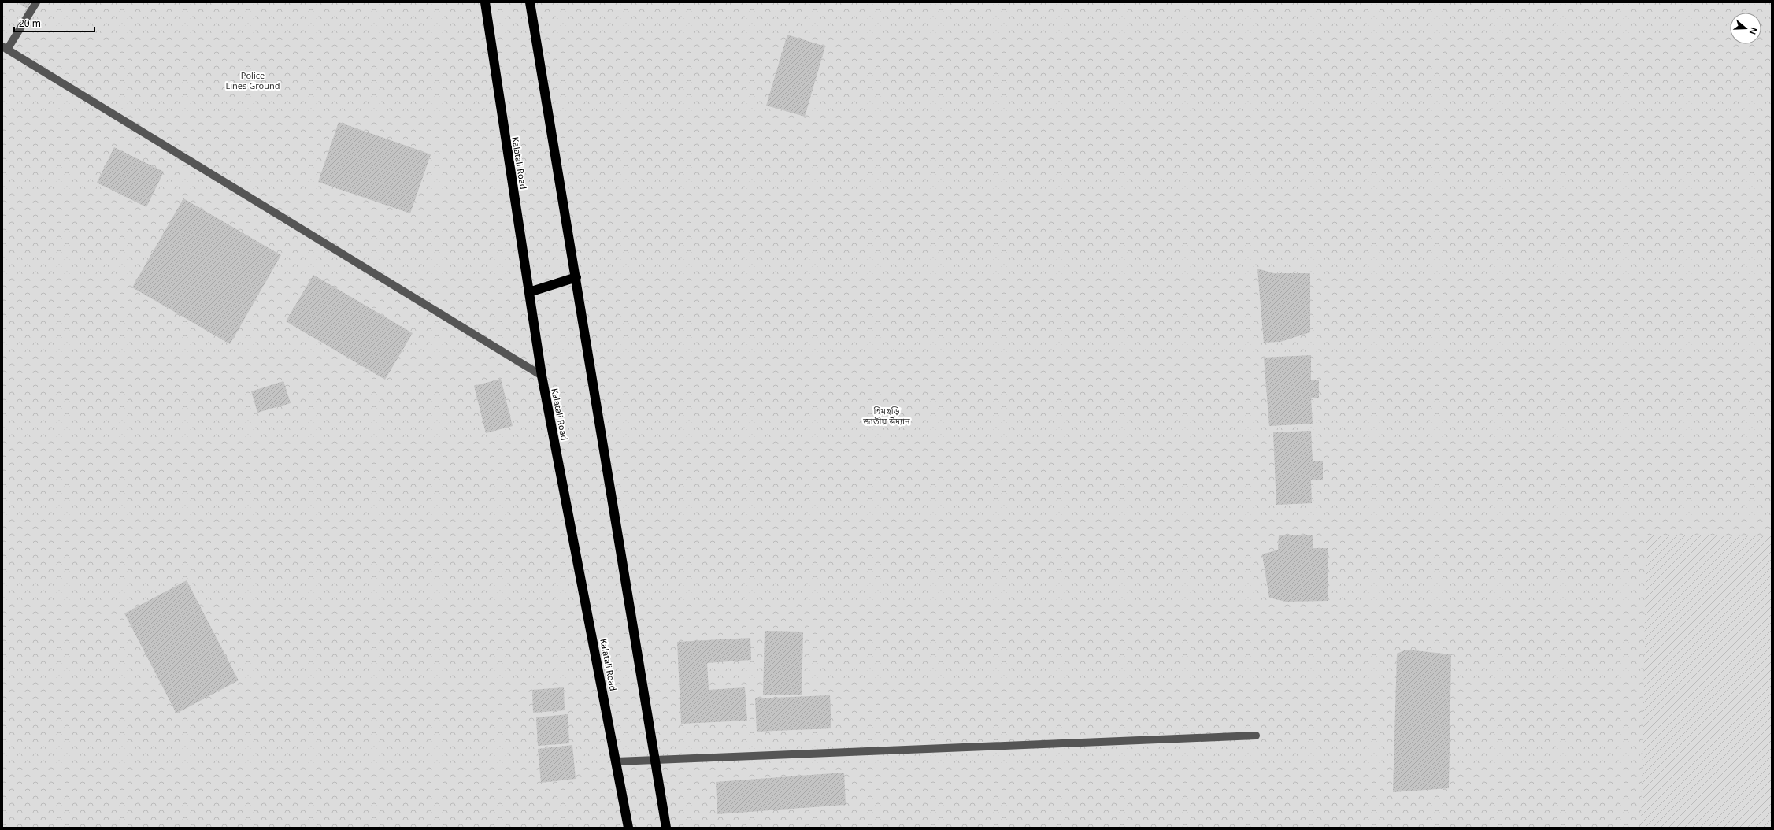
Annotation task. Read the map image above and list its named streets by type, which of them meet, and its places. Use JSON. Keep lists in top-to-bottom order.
{
  "streets": {
    "highway": ["Kalatali Road"]
  },
  "parks": ["Police Lines Ground", "হিমছড়ি জাতীয় উদ্যান"],
  "scale_bar": "20 m",
  "north": "right"
}
